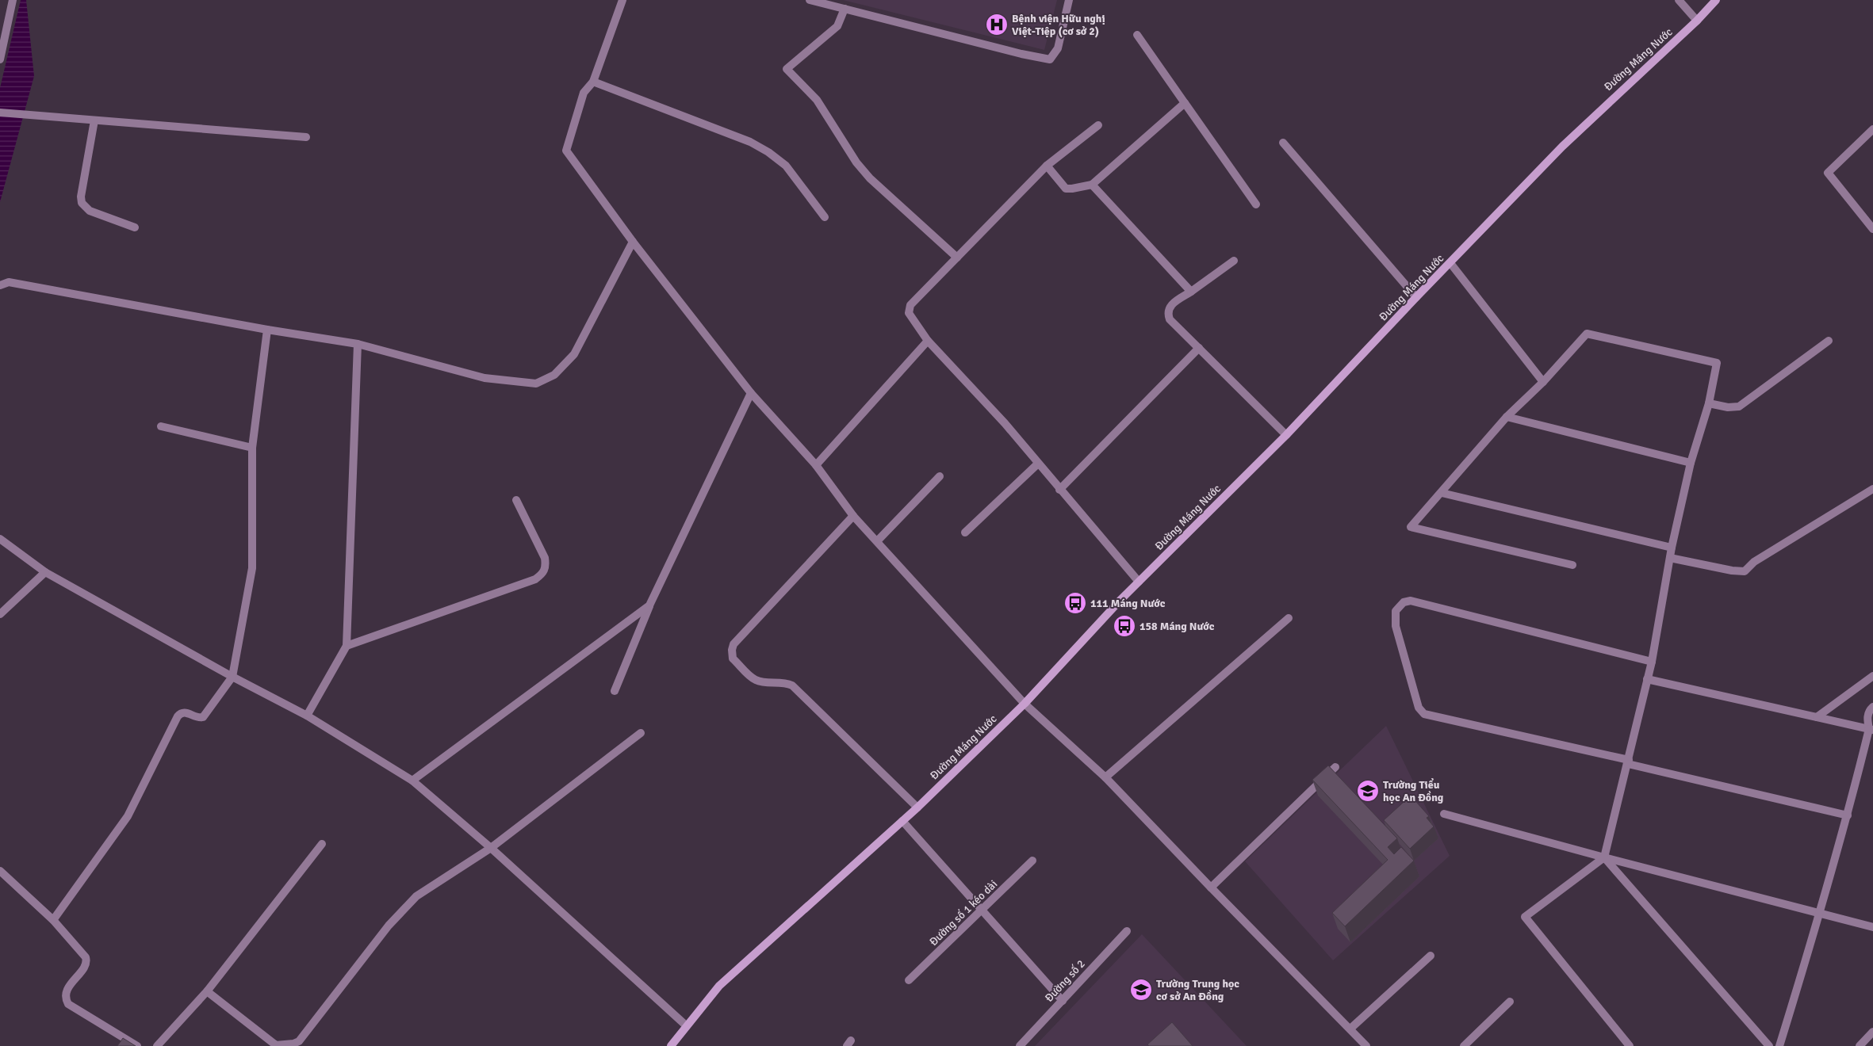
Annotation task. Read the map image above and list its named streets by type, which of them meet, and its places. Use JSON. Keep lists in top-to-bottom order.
{
  "streets": {
    "main road": ["Đường Máng Nước"],
    "street": ["Đường số 1 kéo dài", "Đường số 2"]
  },
  "places": {
    "hospital": ["Bệnh viện Hữu nghị Việt-Tiệp (cơ sở 2)"],
    "bus stop": ["111 Máng Nước", "158 Máng Nước"],
    "school or university": ["Trường Tiểu học An Đồng", "Trường Trung học cơ sở An Đồng"]
  }
}
